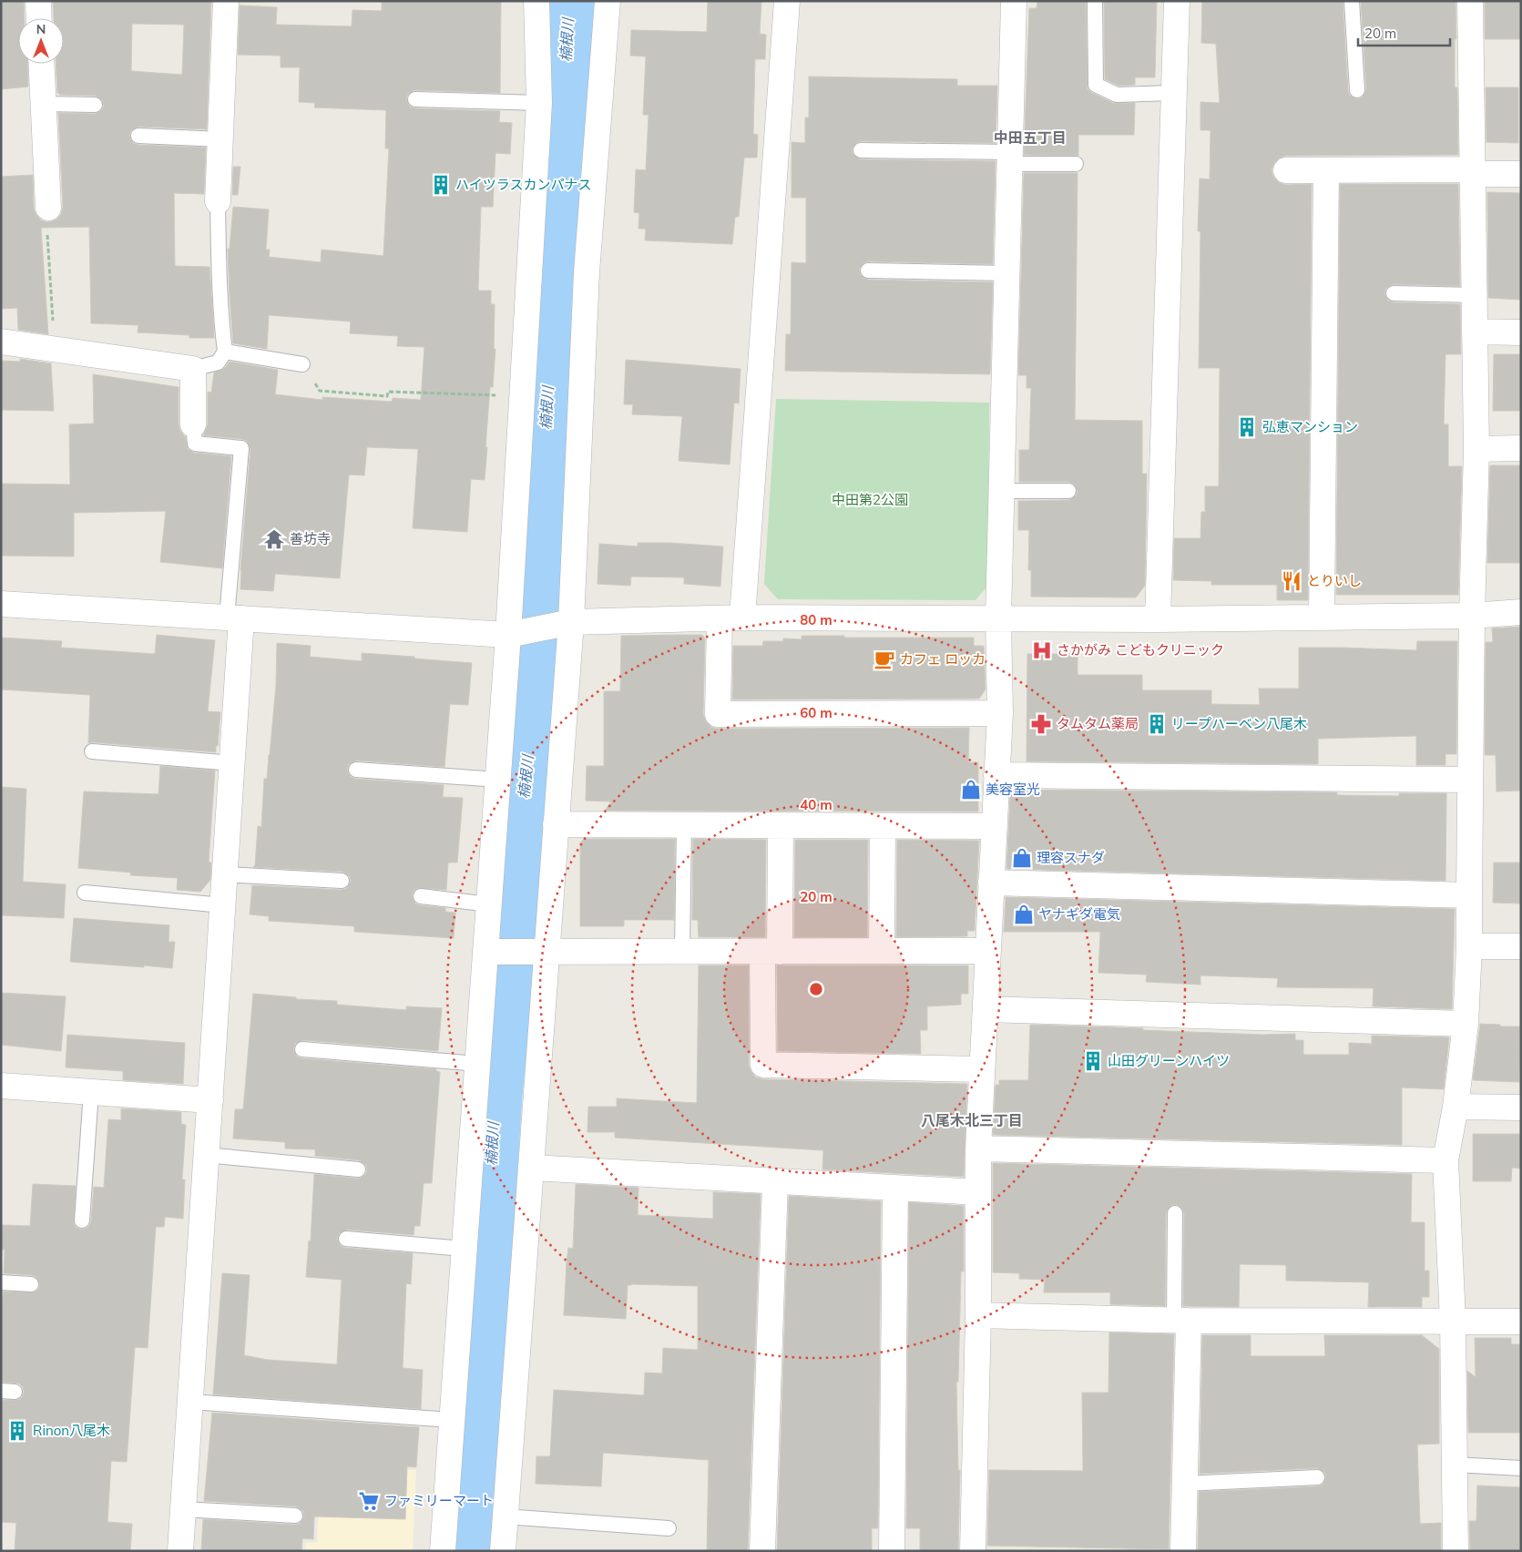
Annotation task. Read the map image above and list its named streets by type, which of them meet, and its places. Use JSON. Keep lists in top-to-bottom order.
{
  "districts": ["中田五丁目", "八尾木北三丁目"],
  "water": ["楠根川"],
  "parks": ["中田第2公園"],
  "places": {
    "building": [
      "ハイツラスカンパナス",
      "弘恵マンション",
      "リープハーベン八尾木",
      "山田グリーンハイツ",
      "Rinon八尾木"
    ],
    "temple": ["善坊寺"],
    "restaurant": ["とりいし"],
    "hospital": ["さかがみ こどもクリニック"],
    "cafe": ["カフェ ロッカ"],
    "pharmacy": ["タムタム薬局"],
    "shop": ["美容室光", "理容スナダ", "ヤナギダ電気"],
    "supermarket": ["ファミリーマート"]
  },
  "scale_bar": "20 m",
  "north": "top",
  "rings": [
    "80 m",
    "60 m",
    "40 m",
    "20 m"
  ]
}
